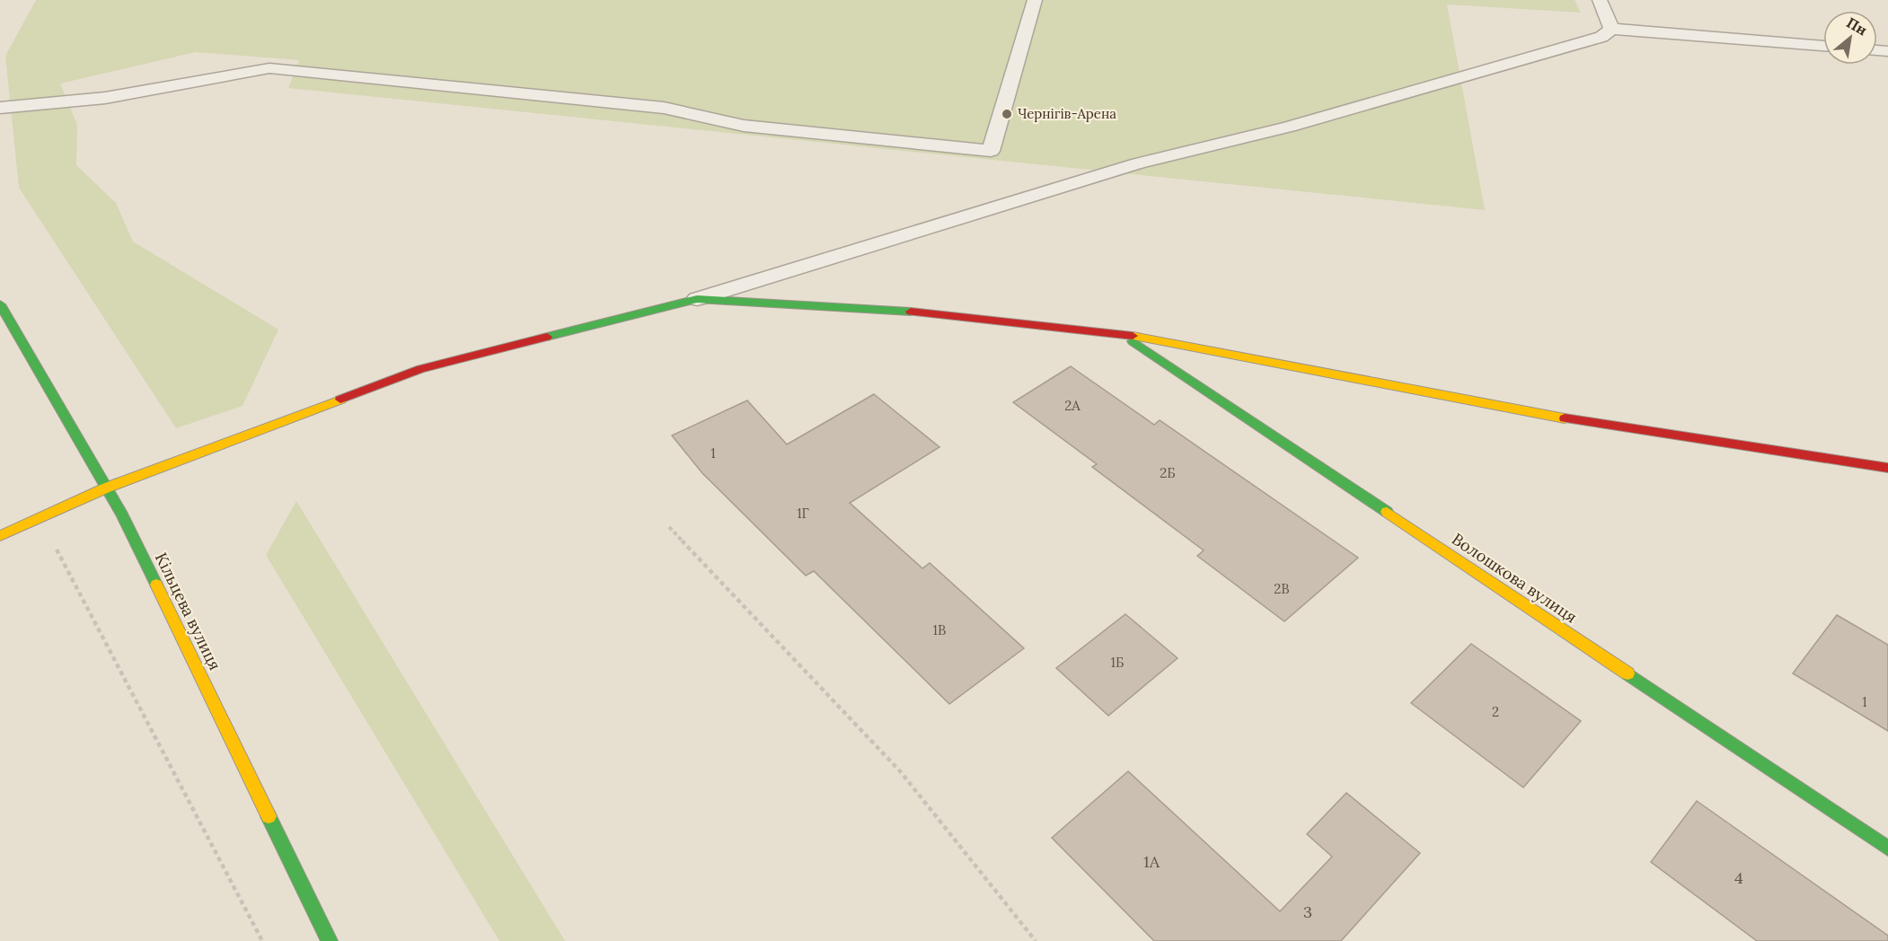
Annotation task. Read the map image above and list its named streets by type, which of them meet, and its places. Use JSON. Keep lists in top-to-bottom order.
{
  "streets": {
    "street": ["Волошкова вулиця", "Кільцева вулиця"]
  },
  "places": ["Чернігів-Арена"],
  "house_numbers": [
    "2А",
    "1",
    "2Б",
    "1Г",
    "2В",
    "1В",
    "1Б",
    "1",
    "2",
    "1А",
    "4",
    "3"
  ],
  "north": "top right"
}
